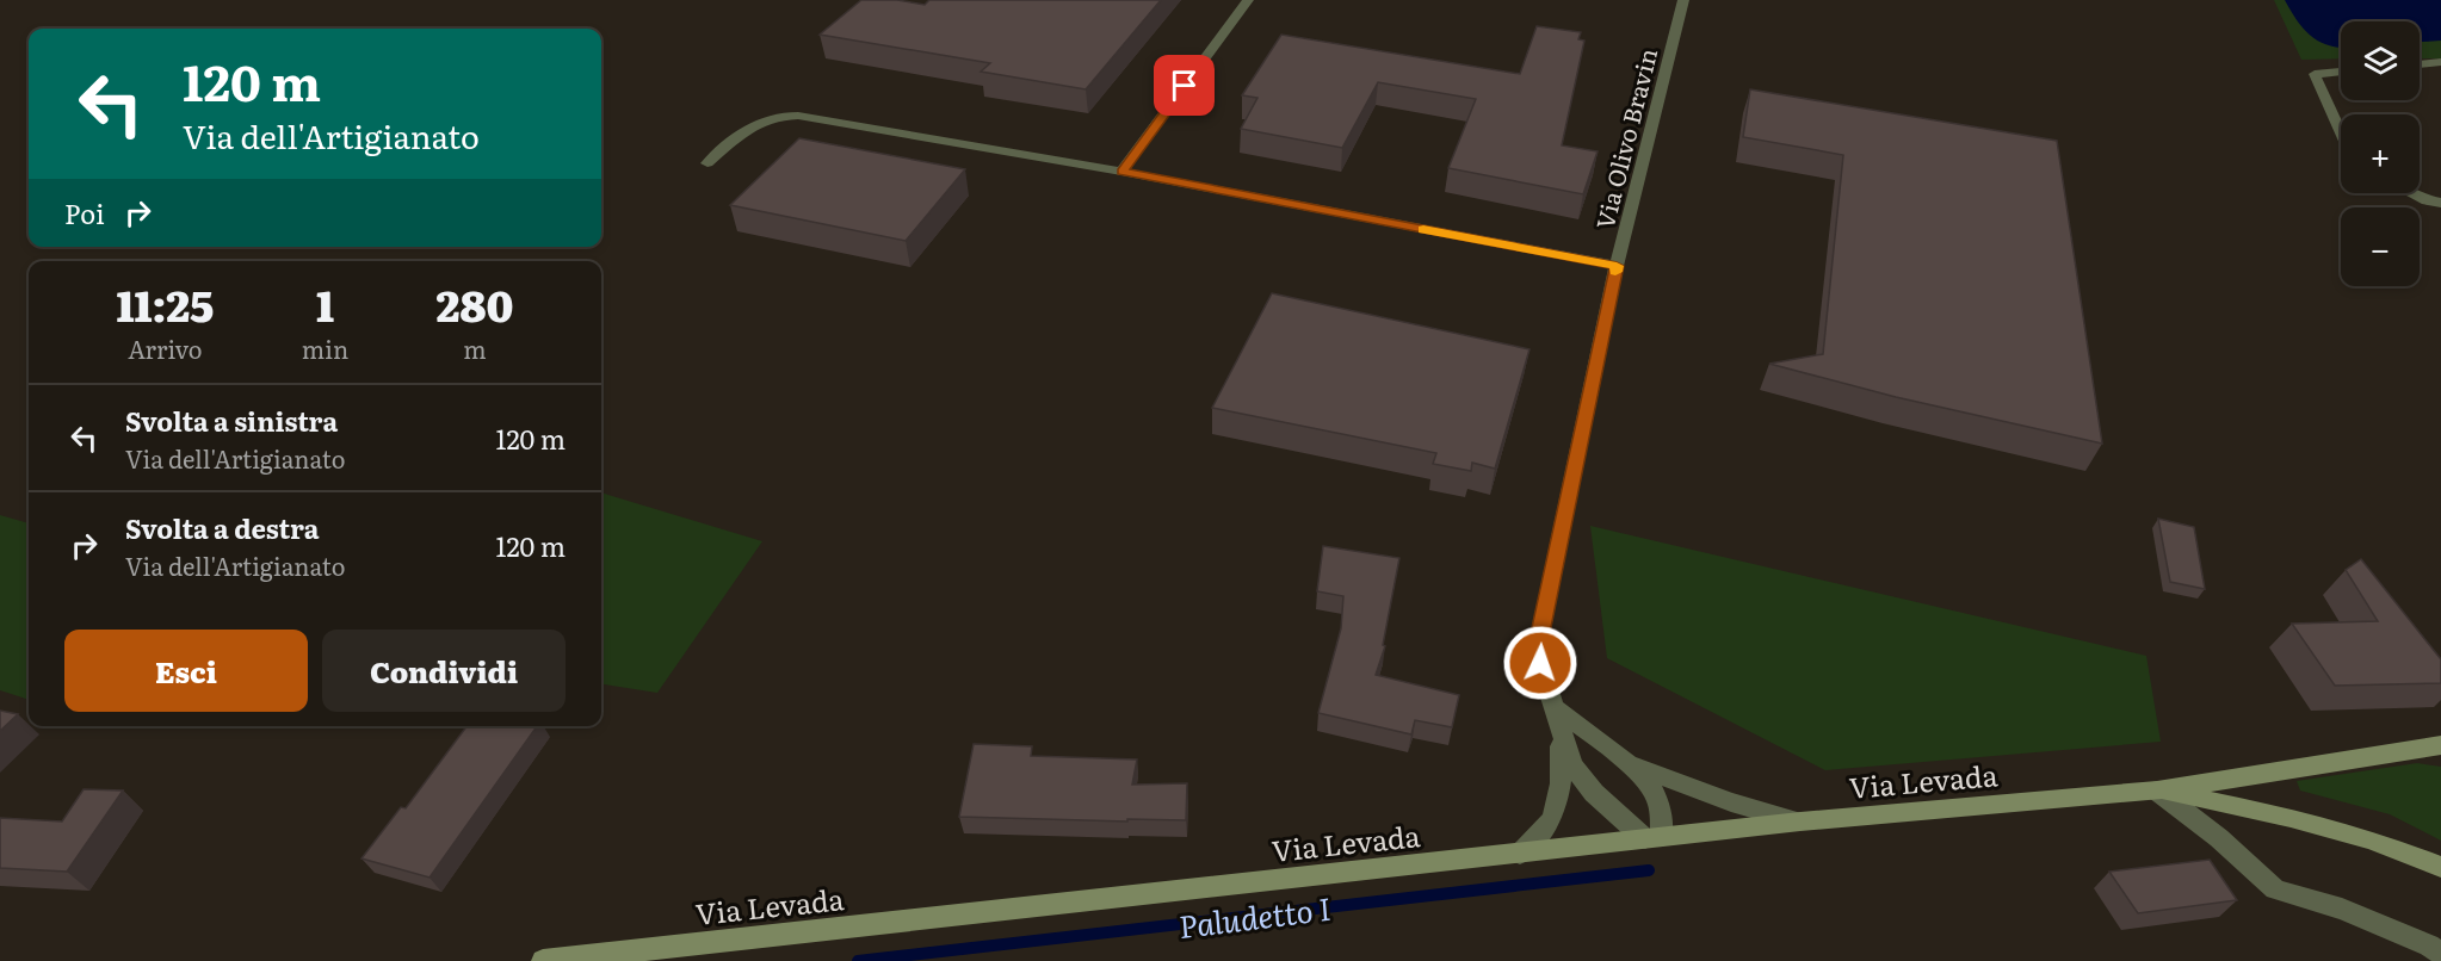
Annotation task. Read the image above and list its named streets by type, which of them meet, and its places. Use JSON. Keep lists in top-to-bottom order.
{
  "streets": {
    "main road": ["Via Levada"],
    "street": ["Via Olivo Bravin"]
  },
  "water": ["Paludetto I"],
  "page": {
    "map_buttons": ["+", "−"],
    "turn": ["120 m", "Via dell'Artigianato"],
    "then": "Poi",
    "eta": [
      "11:25",
      "Arrivo",
      "1",
      "min",
      "280",
      "m"
    ],
    "list": [
      {
        "name": "Svolta a sinistra",
        "note": "Via dell'Artigianato",
        "value": "120 m"
      },
      {
        "name": "Svolta a destra",
        "note": "Via dell'Artigianato",
        "value": "120 m"
      }
    ],
    "buttons": ["Esci", "Condividi"]
  }
}
